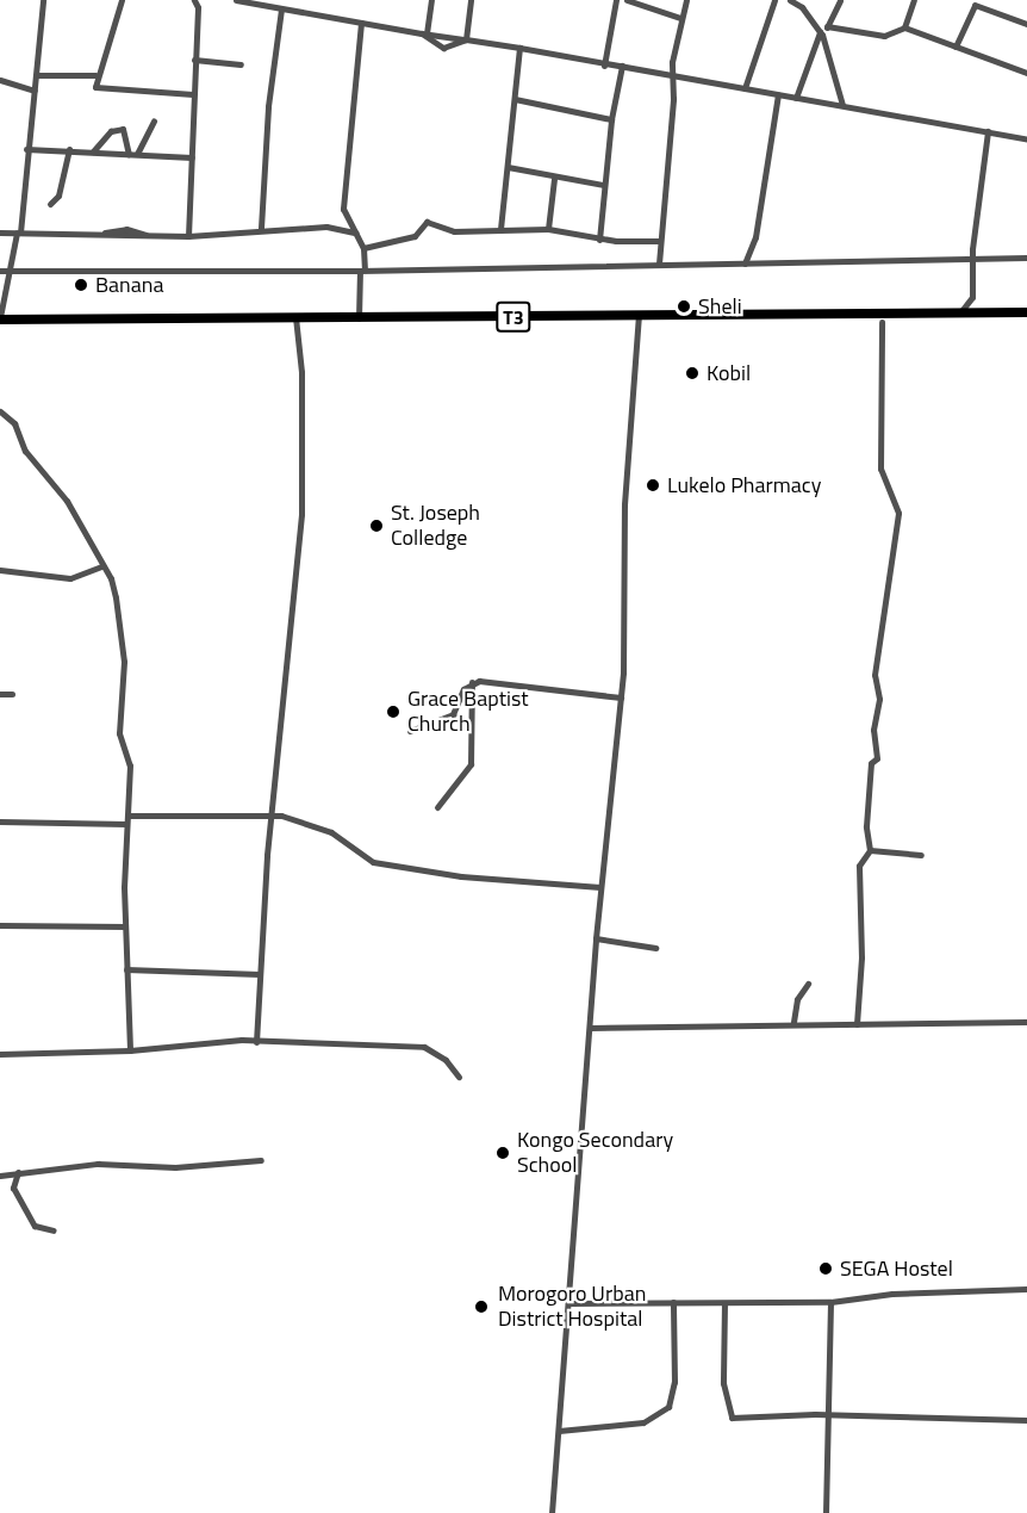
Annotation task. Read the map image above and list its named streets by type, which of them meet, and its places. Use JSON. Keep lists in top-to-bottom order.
{
  "streets": {
    "highway": ["T3"]
  },
  "places": [
    "Banana",
    "Sheli",
    "Kobil",
    "Lukelo Pharmacy",
    "St. Joseph Colledge",
    "Grace Baptist Church",
    "Kongo Secondary School",
    "SEGA Hostel",
    "Morogoro Urban District Hospital"
  ]
}
